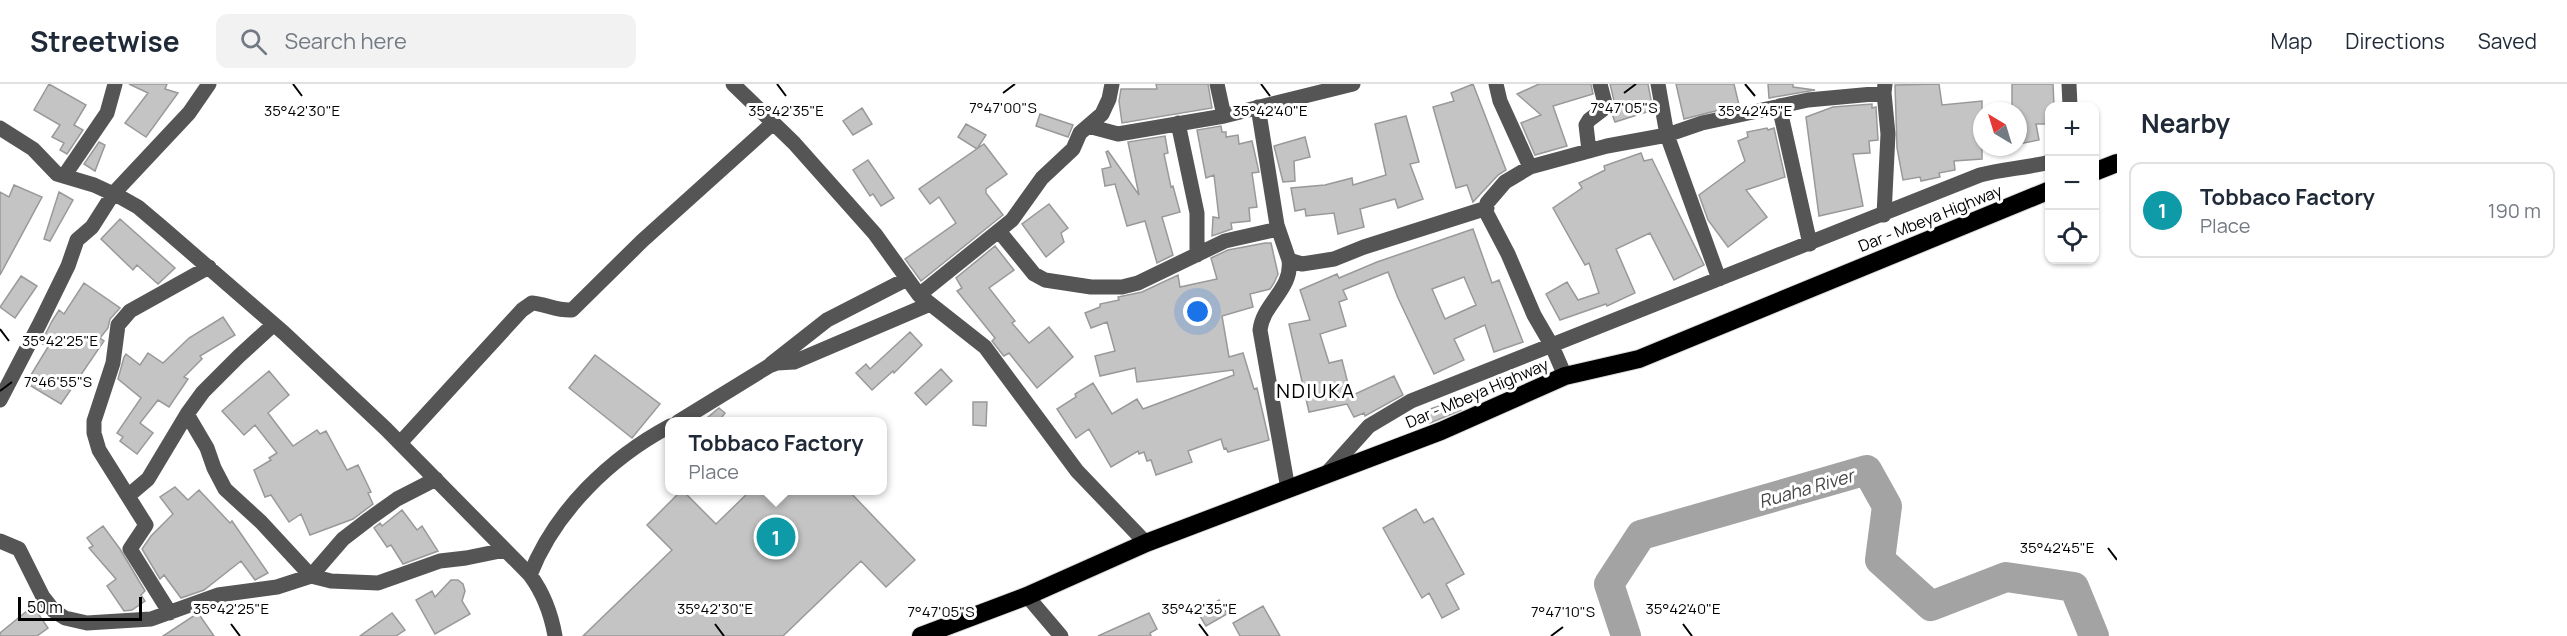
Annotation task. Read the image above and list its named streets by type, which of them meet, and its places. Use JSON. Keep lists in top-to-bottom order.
{
  "streets": {
    "highway": ["Dar - Mbeya Highway"]
  },
  "districts": ["NDIUKA"],
  "water": ["Ruaha River"],
  "scale_bar": "50 m",
  "north": "top left",
  "page": {
    "header": "Streetwise",
    "search": "Search here",
    "nav": ["Map", "Directions", "Saved"],
    "heading": "Nearby",
    "map_buttons": ["+", "−"],
    "list": [
      {
        "mark": "1",
        "name": "Tobbaco Factory",
        "note": "Place",
        "value": "190 m"
      }
    ],
    "popup": ["Tobbaco Factory", "Place"],
    "pins": "1",
    "scale": "50 m"
  },
  "coordinates": [
    "7°47'00\"S",
    "7°47'05\"S",
    "35°42'30\"E",
    "35°42'35\"E",
    "35°42'40\"E",
    "35°42'45\"E",
    "35°42'25\"E",
    "7°46'55\"S",
    "7°47'10\"S"
  ]
}
